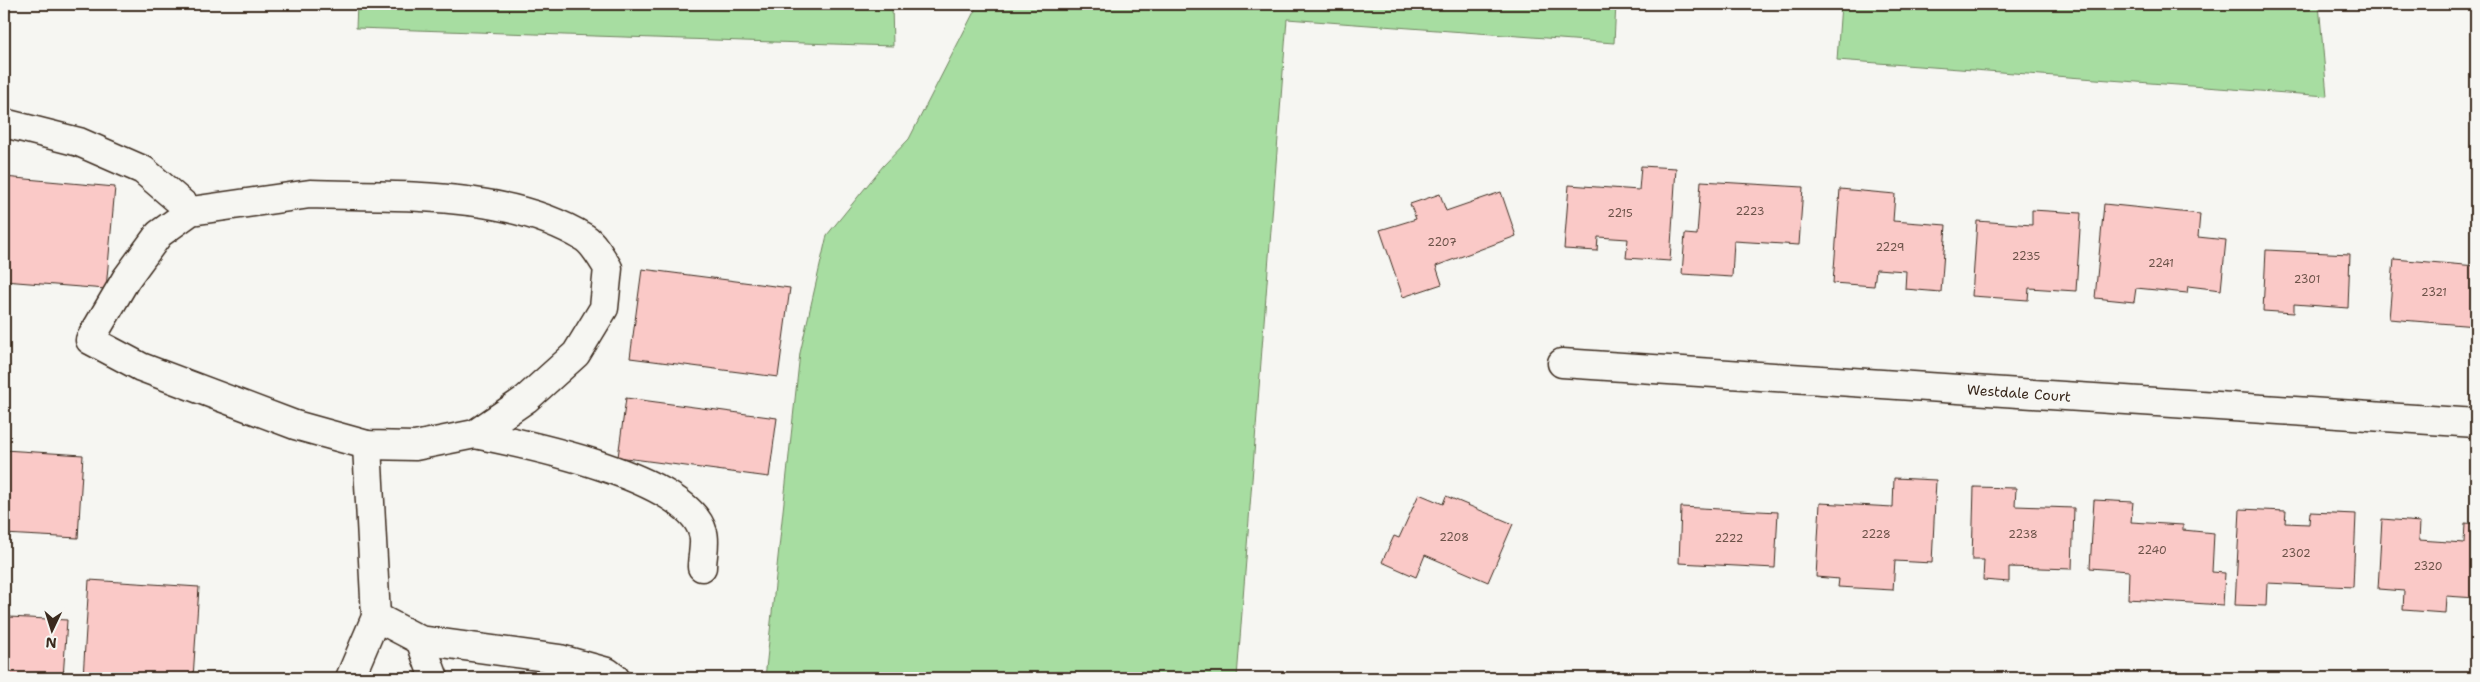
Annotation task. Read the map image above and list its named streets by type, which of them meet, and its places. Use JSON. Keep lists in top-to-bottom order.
{
  "streets": {
    "street": ["Westdale Court"]
  },
  "house_numbers": [
    "2223",
    "2215",
    "2207",
    "2229",
    "2235",
    "2241",
    "2301",
    "2321",
    "2228",
    "2238",
    "2208",
    "2222",
    "2240",
    "2302",
    "2320"
  ],
  "north": "bottom"
}
